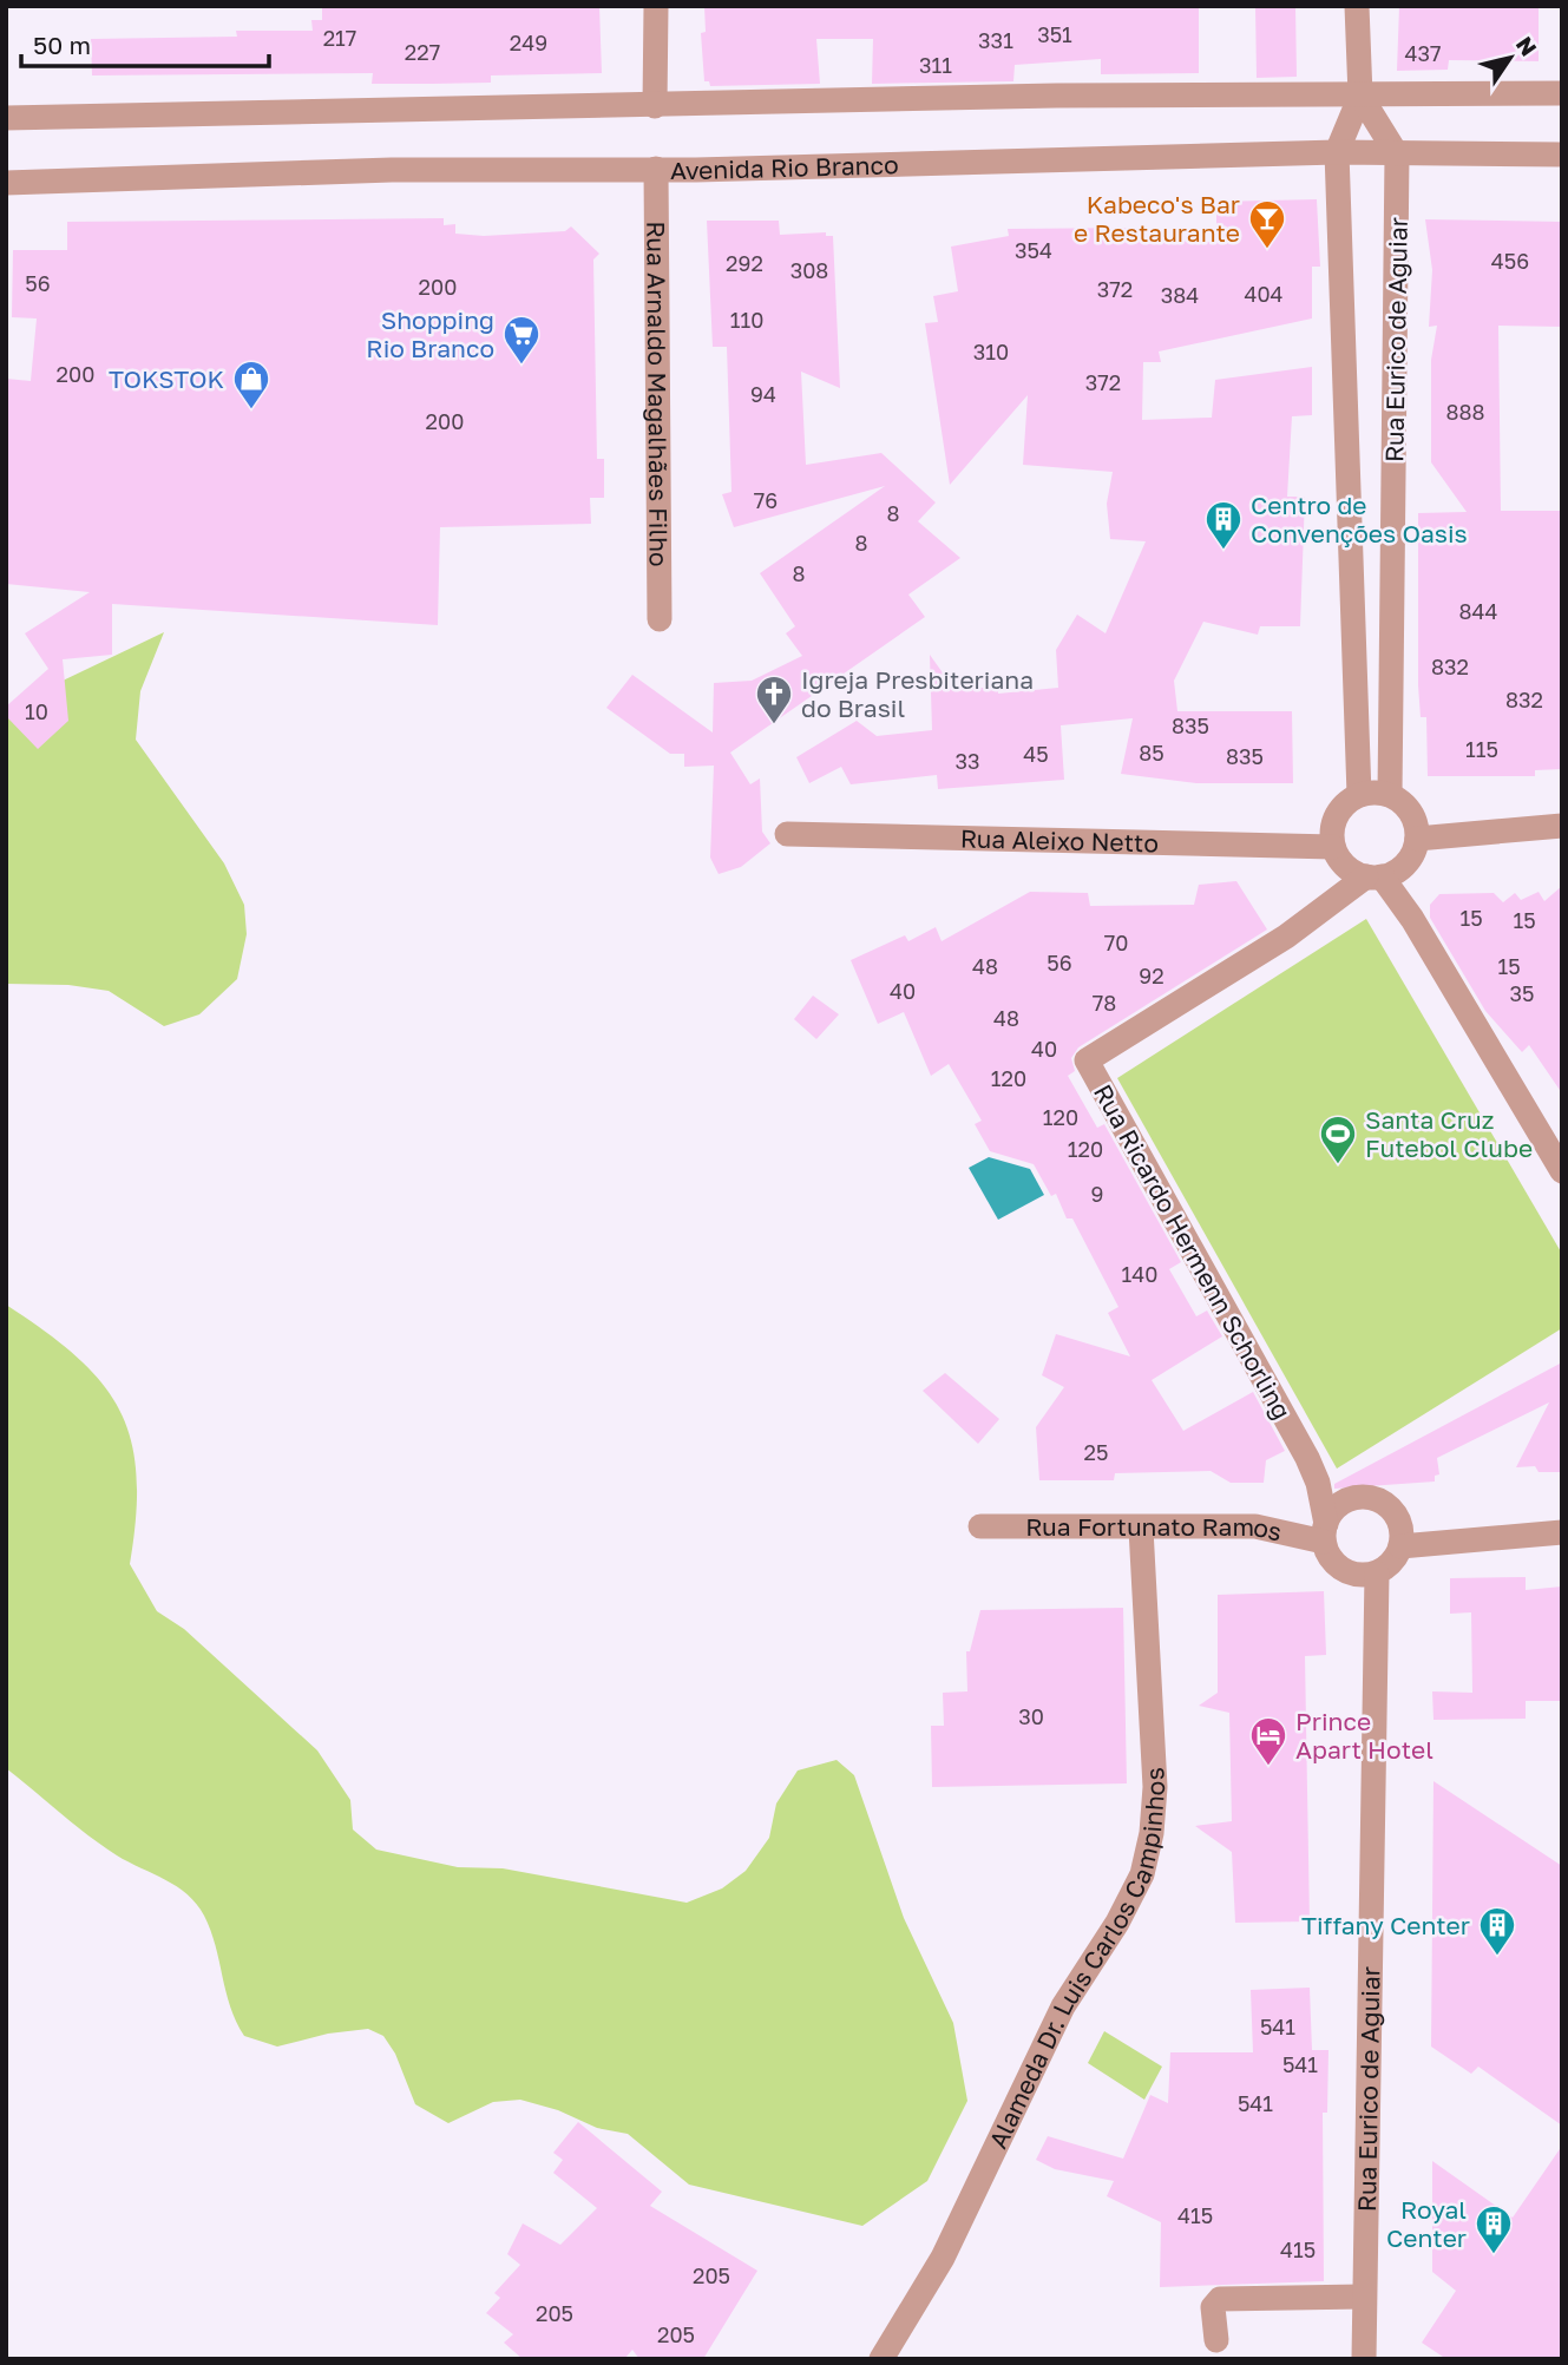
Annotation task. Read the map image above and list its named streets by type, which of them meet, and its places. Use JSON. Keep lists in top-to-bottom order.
{
  "streets": {
    "street": [
      "Avenida Rio Branco",
      "Rua Eurico de Aguiar",
      "Rua Arnaldo Magalhães Filho",
      "Rua Aleixo Netto",
      "Rua Ricardo Hermenn Schorling",
      "Rua Fortunato Ramos",
      "Alameda Dr. Luis Carlos Campinhos"
    ]
  },
  "crossings": [
    ["Avenida Rio Branco", "Rua Eurico de Aguiar"],
    ["Avenida Rio Branco", "Rua Arnaldo Magalhães Filho"],
    ["Rua Eurico de Aguiar", "Rua Aleixo Netto"],
    ["Rua Eurico de Aguiar", "Rua Ricardo Hermenn Schorling"],
    ["Rua Eurico de Aguiar", "Rua Fortunato Ramos"],
    ["Rua Aleixo Netto", "Rua Ricardo Hermenn Schorling"],
    ["Rua Ricardo Hermenn Schorling", "Rua Fortunato Ramos"],
    ["Rua Fortunato Ramos", "Alameda Dr. Luis Carlos Campinhos"]
  ],
  "places": {
    "bar": ["Kabeco's Bar e Restaurante"],
    "supermarket": ["Shopping Rio Branco"],
    "shop": ["TOKSTOK"],
    "building": ["Centro de Convenções Oasis", "Tiffany Center", "Royal Center"],
    "church": ["Igreja Presbiteriana do Brasil"],
    "sports": ["Santa Cruz Futebol Clube"],
    "hotel": ["Prince Apart Hotel"]
  },
  "house_numbers": [
    "351",
    "217",
    "331",
    "249",
    "227",
    "437",
    "311",
    "354",
    "456",
    "292",
    "308",
    "56",
    "200",
    "372",
    "404",
    "384",
    "110",
    "310",
    "200",
    "372",
    "94",
    "888",
    "200",
    "76",
    "8",
    "8",
    "8",
    "844",
    "832",
    "832",
    "10",
    "835",
    "115",
    "85",
    "45",
    "835",
    "33",
    "15",
    "15",
    "70",
    "56",
    "48",
    "15",
    "92",
    "40",
    "35",
    "78",
    "48",
    "40",
    "120",
    "120",
    "120",
    "9",
    "140",
    "25",
    "30",
    "541",
    "541",
    "541",
    "415",
    "415",
    "205",
    "205",
    "205"
  ],
  "scale_bar": "50 m",
  "north": "top right"
}
